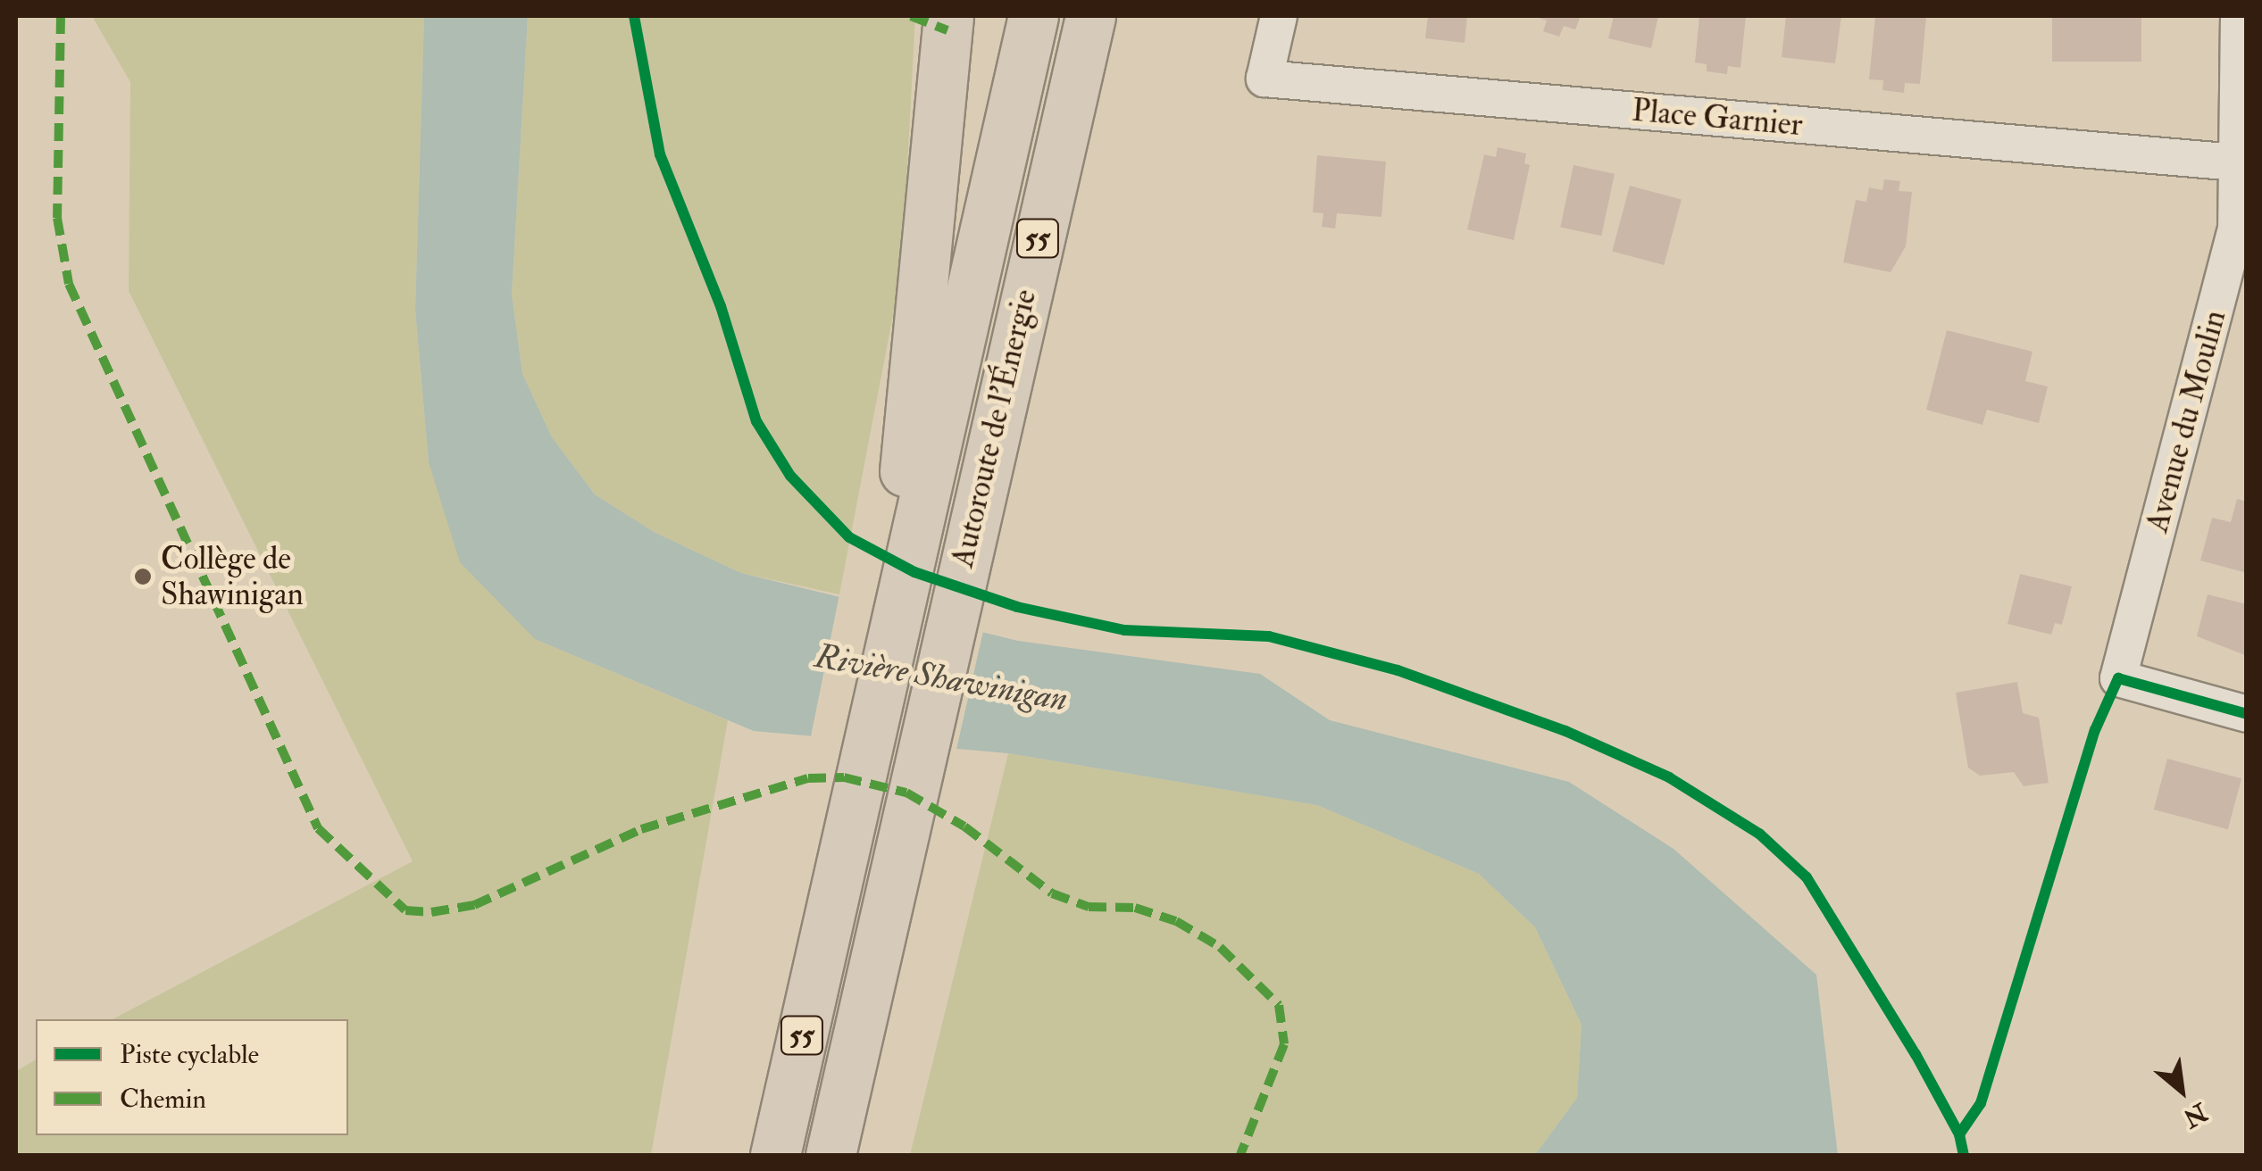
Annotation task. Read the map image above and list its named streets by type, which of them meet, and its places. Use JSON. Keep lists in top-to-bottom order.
{
  "streets": {
    "highway": ["55", "Autoroute de l'Énergie"],
    "street": ["Place Garnier", "Avenue du Moulin"]
  },
  "crossings": [
    ["Place Garnier", "Avenue du Moulin"]
  ],
  "water": ["Rivière Shawinigan"],
  "places": ["Collège de Shawinigan"],
  "legend": ["Piste cyclable", "Chemin"],
  "north": "bottom right"
}
